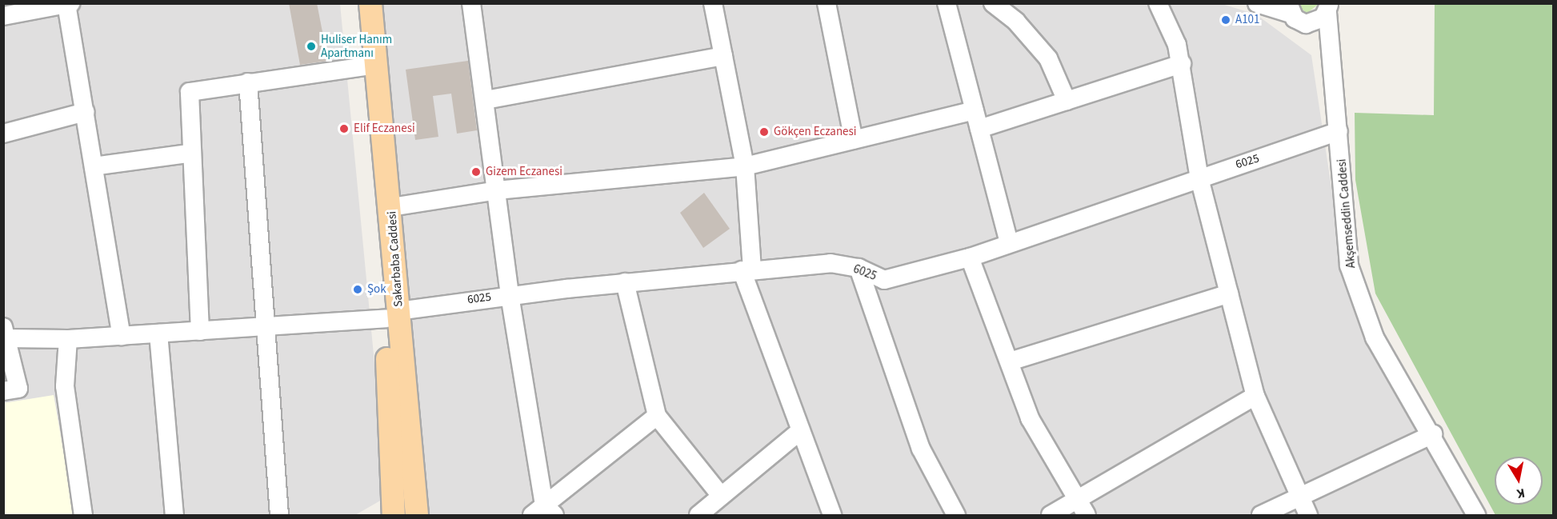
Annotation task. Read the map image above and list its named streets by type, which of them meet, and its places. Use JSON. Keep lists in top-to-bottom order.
{
  "streets": {
    "main road": ["Sakarbaba Caddesi"],
    "street": ["6025", "Akşemseddin Caddesi"]
  },
  "crossings": [
    ["6025", "Akşemseddin Caddesi"],
    ["6025", "Sakarbaba Caddesi"]
  ],
  "places": [
    "A101",
    "Huliser Hanım Apartmanı",
    "Elif Eczanesi",
    "Gökçen Eczanesi",
    "Gizem Eczanesi",
    "Şok"
  ],
  "north": "bottom"
}
